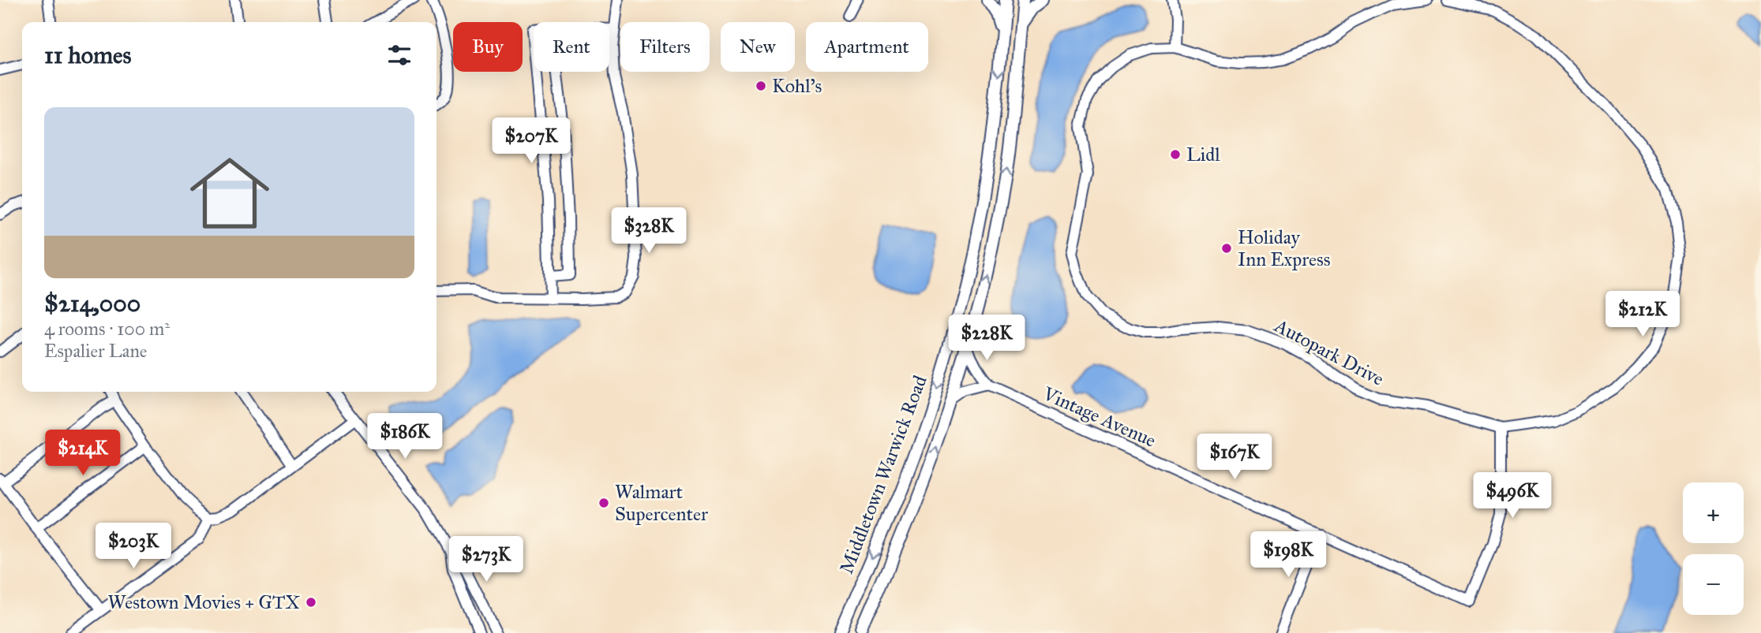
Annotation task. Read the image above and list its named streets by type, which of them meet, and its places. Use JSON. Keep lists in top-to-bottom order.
{
  "streets": {
    "main road": ["Middletown Warwick Road"],
    "street": ["Autopark Drive", "Vintage Avenue"]
  },
  "crossings": [
    ["Autopark Drive", "Vintage Avenue"],
    ["Vintage Avenue", "Middletown Warwick Road"]
  ],
  "places": [
    "Kohl's",
    "Lidl",
    "Holiday Inn Express",
    "Walmart Supercenter",
    "Westown Movies + GTX"
  ],
  "page": {
    "chip": [
      "Buy",
      "Rent",
      "Filters",
      "New",
      "Apartment"
    ],
    "heading": "11 homes",
    "list": [
      {
        "name": "$214,000",
        "note": "4 rooms · 100 m² · Espalier Lane"
      }
    ],
    "price": [
      "$207K",
      "$328K",
      "$212K",
      "$228K",
      "$186K",
      "$214K",
      "$167K",
      "$496K",
      "$203K",
      "$198K",
      "$273K"
    ],
    "map_buttons": ["+", "−"]
  }
}
